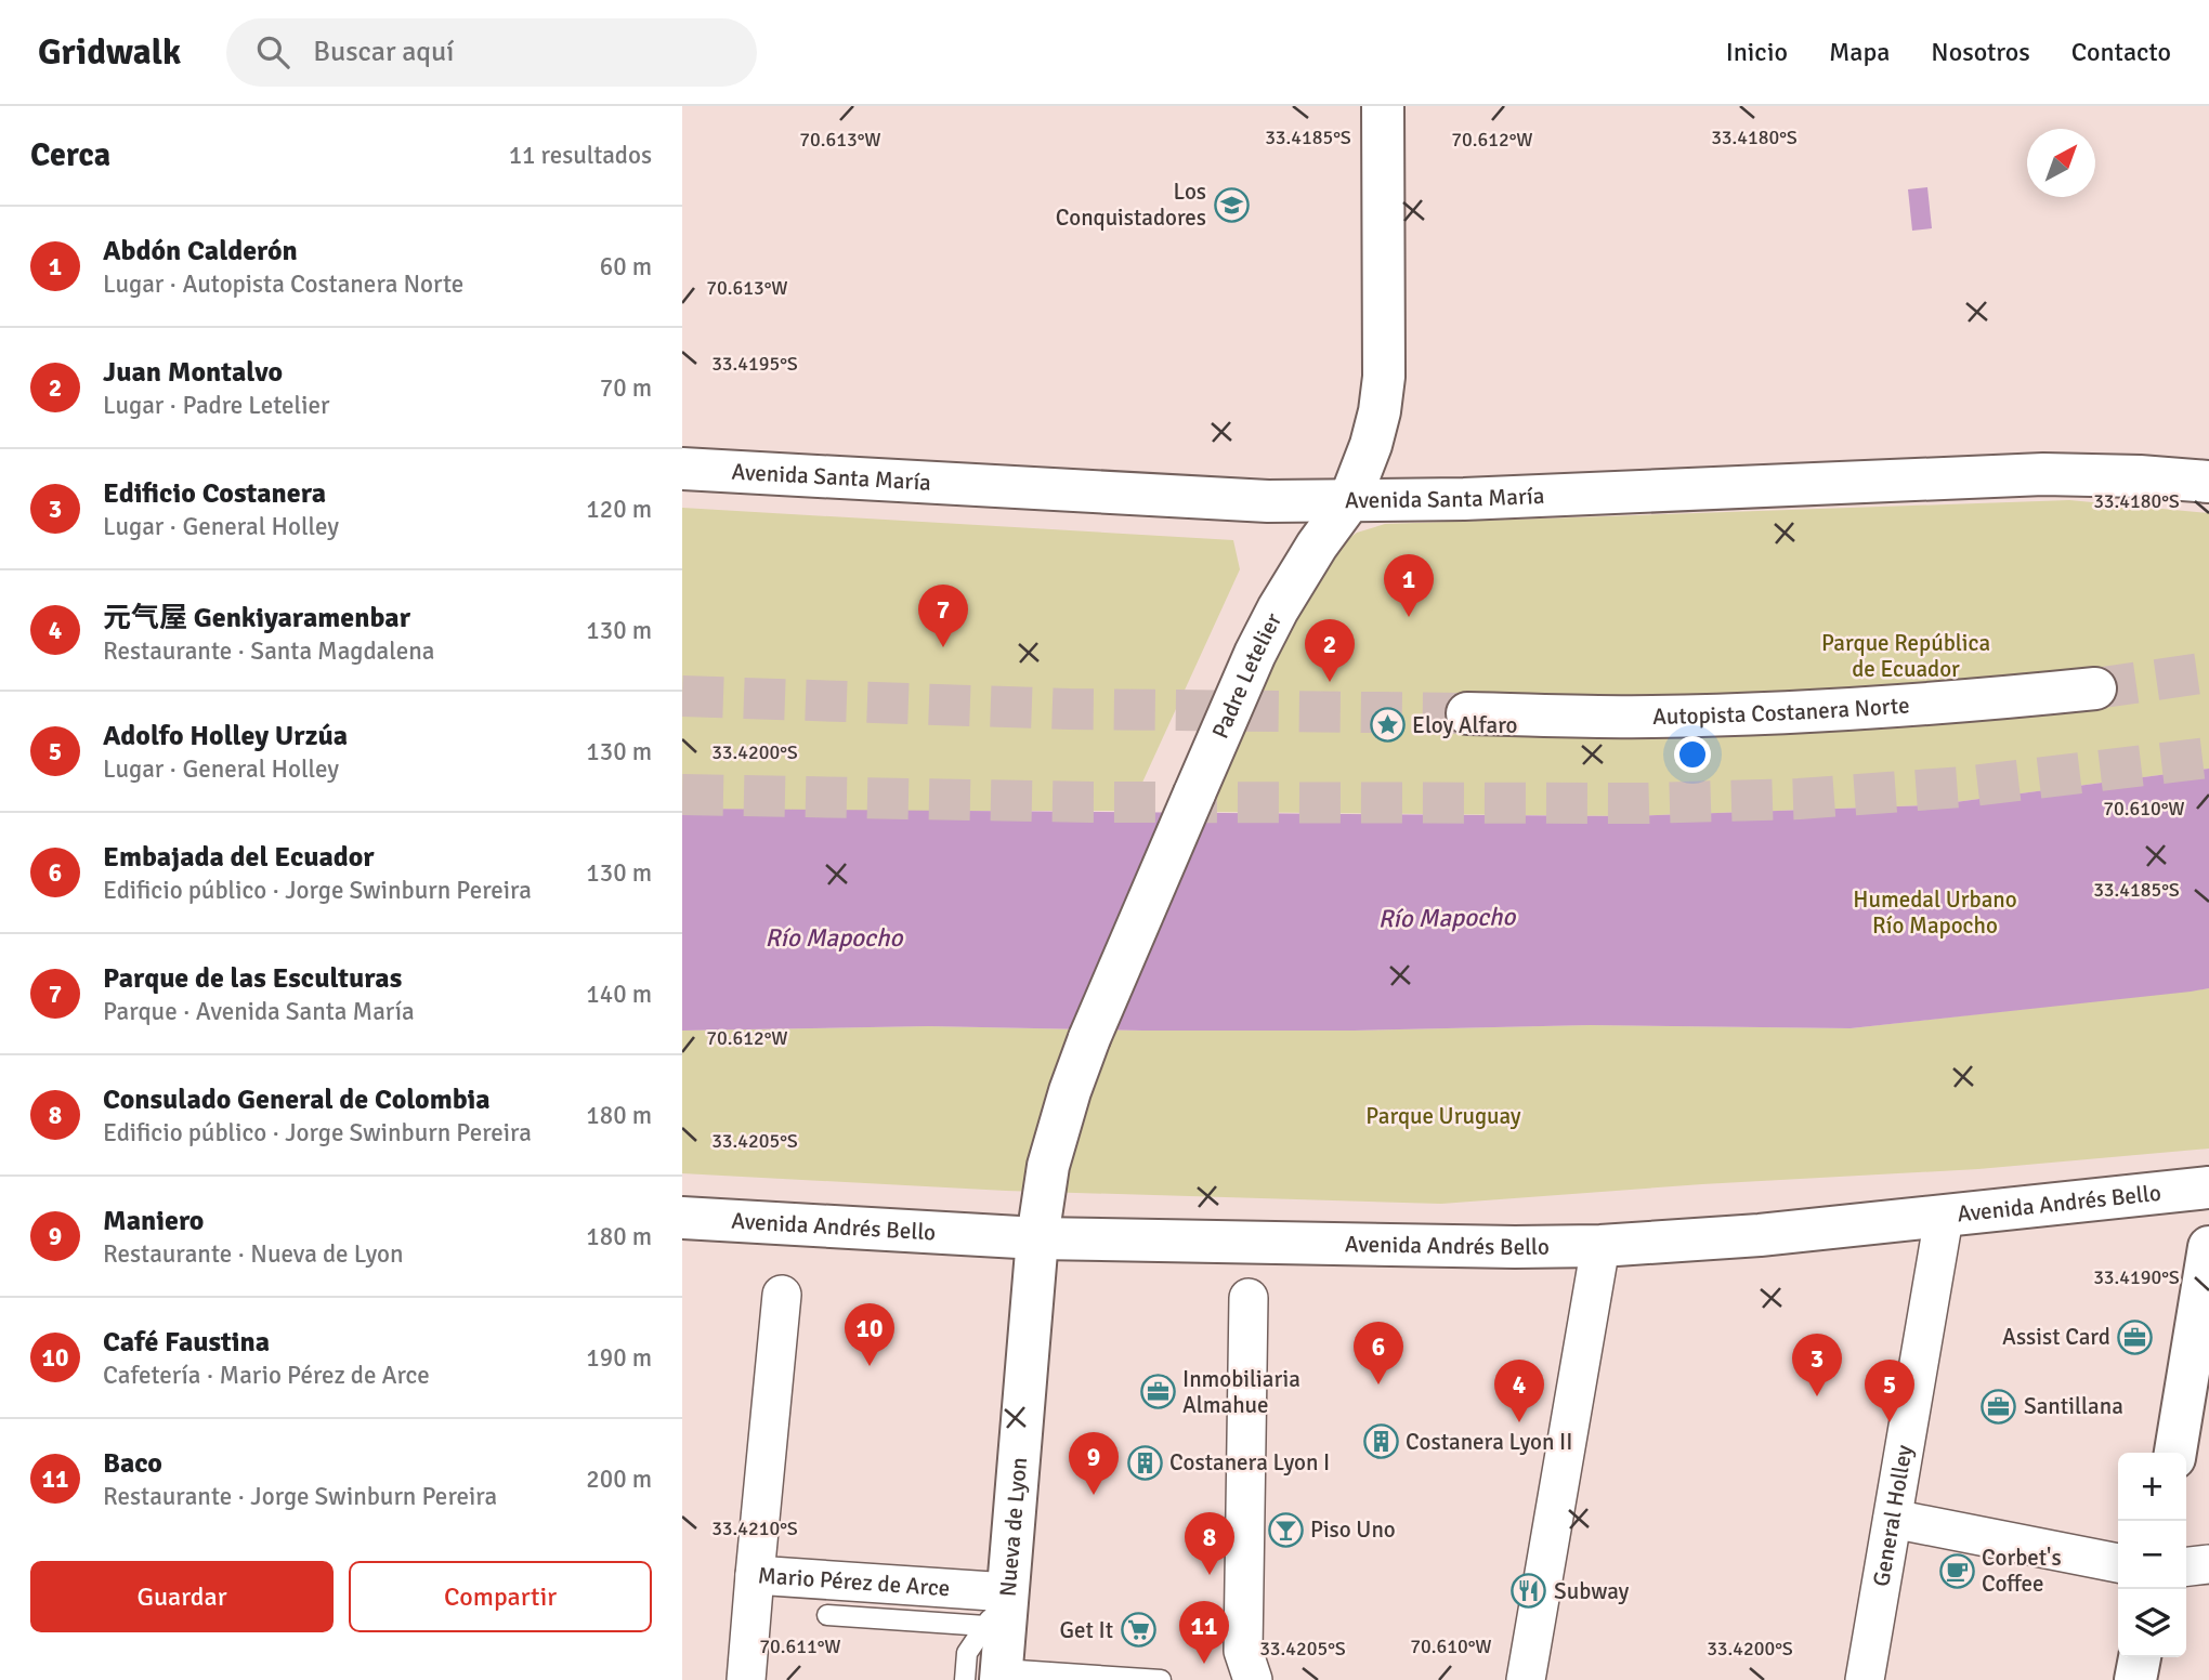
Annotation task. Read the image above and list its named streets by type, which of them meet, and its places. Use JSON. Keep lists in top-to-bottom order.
{
  "streets": {
    "main road": [
      "Avenida Santa María",
      "Padre Letelier",
      "Autopista Costanera Norte",
      "Avenida Andrés Bello",
      "Nueva de Lyon"
    ],
    "street": ["General Holley", "Mario Pérez de Arce"]
  },
  "crossings": [
    ["Avenida Santa María", "Padre Letelier"],
    ["Padre Letelier", "Avenida Andrés Bello"],
    ["Padre Letelier", "Nueva de Lyon"],
    ["Avenida Andrés Bello", "General Holley"],
    ["Avenida Andrés Bello", "Nueva de Lyon"],
    ["Nueva de Lyon", "Mario Pérez de Arce"]
  ],
  "water": ["Río Mapocho"],
  "parks": ["Parque República de Ecuador", "Humedal Urbano Río Mapocho", "Parque Uruguay"],
  "places": {
    "school or university": ["Los Conquistadores"],
    "place": ["Eloy Alfaro"],
    "office": ["Assist Card", "Inmobiliaria Almahue", "Santillana"],
    "building": ["Costanera Lyon II", "Costanera Lyon I"],
    "bar": ["Piso Uno"],
    "cafe": ["Corbet's Coffee"],
    "restaurant": ["Subway"],
    "supermarket": ["Get It"]
  },
  "north": "top right",
  "page": {
    "header": "Gridwalk",
    "search": "Buscar aquí",
    "nav": [
      "Inicio",
      "Mapa",
      "Nosotros",
      "Contacto"
    ],
    "heading": ["Cerca", "11 resultados"],
    "list": [
      {
        "mark": "1",
        "name": "Abdón Calderón",
        "note": "Lugar · Autopista Costanera Norte",
        "value": "60 m"
      },
      {
        "mark": "2",
        "name": "Juan Montalvo",
        "note": "Lugar · Padre Letelier",
        "value": "70 m"
      },
      {
        "mark": "3",
        "name": "Edificio Costanera",
        "note": "Lugar · General Holley",
        "value": "120 m"
      },
      {
        "mark": "4",
        "name": "元气屋 Genkiyaramenbar",
        "note": "Restaurante · Santa Magdalena",
        "value": "130 m"
      },
      {
        "mark": "5",
        "name": "Adolfo Holley Urzúa",
        "note": "Lugar · General Holley",
        "value": "130 m"
      },
      {
        "mark": "6",
        "name": "Embajada del Ecuador",
        "note": "Edificio público · Jorge Swinburn Pereira",
        "value": "130 m"
      },
      {
        "mark": "7",
        "name": "Parque de las Esculturas",
        "note": "Parque · Avenida Santa María",
        "value": "140 m"
      },
      {
        "mark": "8",
        "name": "Consulado General de Colombia",
        "note": "Edificio público · Jorge Swinburn Pereira",
        "value": "180 m"
      },
      {
        "mark": "9",
        "name": "Maniero",
        "note": "Restaurante · Nueva de Lyon",
        "value": "180 m"
      },
      {
        "mark": "10",
        "name": "Café Faustina",
        "note": "Cafetería · Mario Pérez de Arce",
        "value": "190 m"
      },
      {
        "mark": "11",
        "name": "Baco",
        "note": "Restaurante · Jorge Swinburn Pereira",
        "value": "200 m"
      }
    ],
    "pins": [
      "1",
      "7",
      "2",
      "10",
      "6",
      "3",
      "4",
      "5",
      "9",
      "8",
      "11"
    ],
    "map_buttons": ["+", "−"],
    "buttons": ["Guardar", "Compartir"]
  },
  "coordinates": [
    "33.4185°S",
    "33.4180°S",
    "70.613°W",
    "70.612°W",
    "33.4195°S",
    "33.4200°S",
    "70.610°W",
    "33.4205°S",
    "33.4190°S",
    "33.4210°S",
    "70.611°W"
  ]
}
